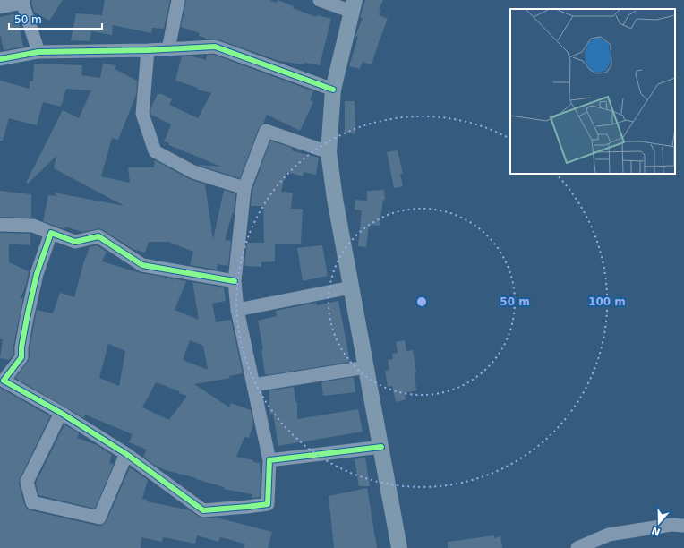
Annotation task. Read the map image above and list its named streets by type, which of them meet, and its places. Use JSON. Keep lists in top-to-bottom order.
{
  "scale_bar": "50 m",
  "north": "bottom",
  "rings": ["50 m", "100 m"]
}
